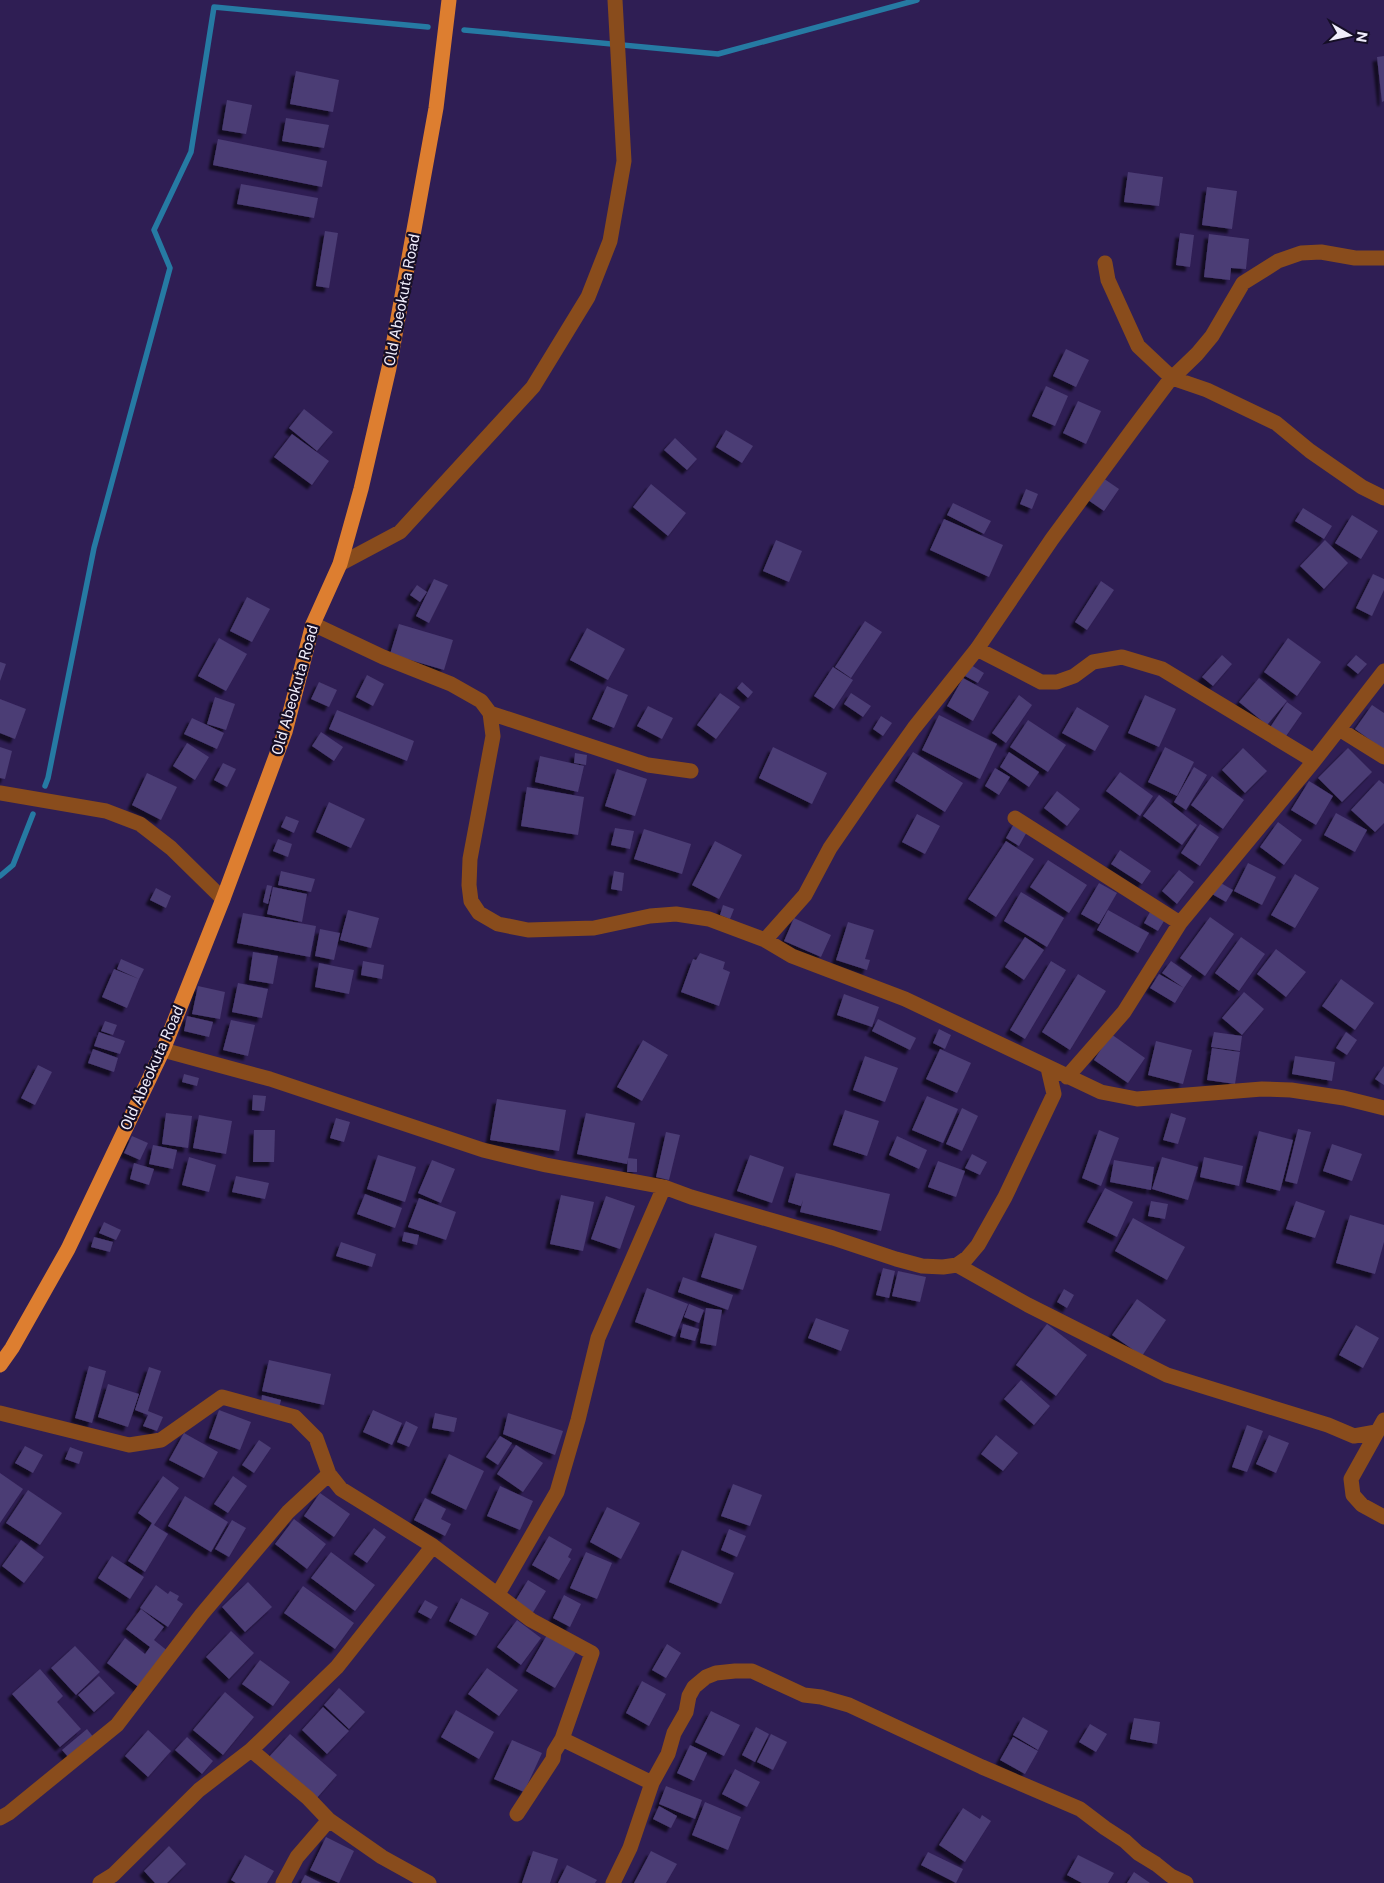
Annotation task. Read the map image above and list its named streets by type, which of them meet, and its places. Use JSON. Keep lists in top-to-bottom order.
{
  "streets": {
    "highway": ["Old Abeokuta Road"]
  },
  "north": "right"
}
